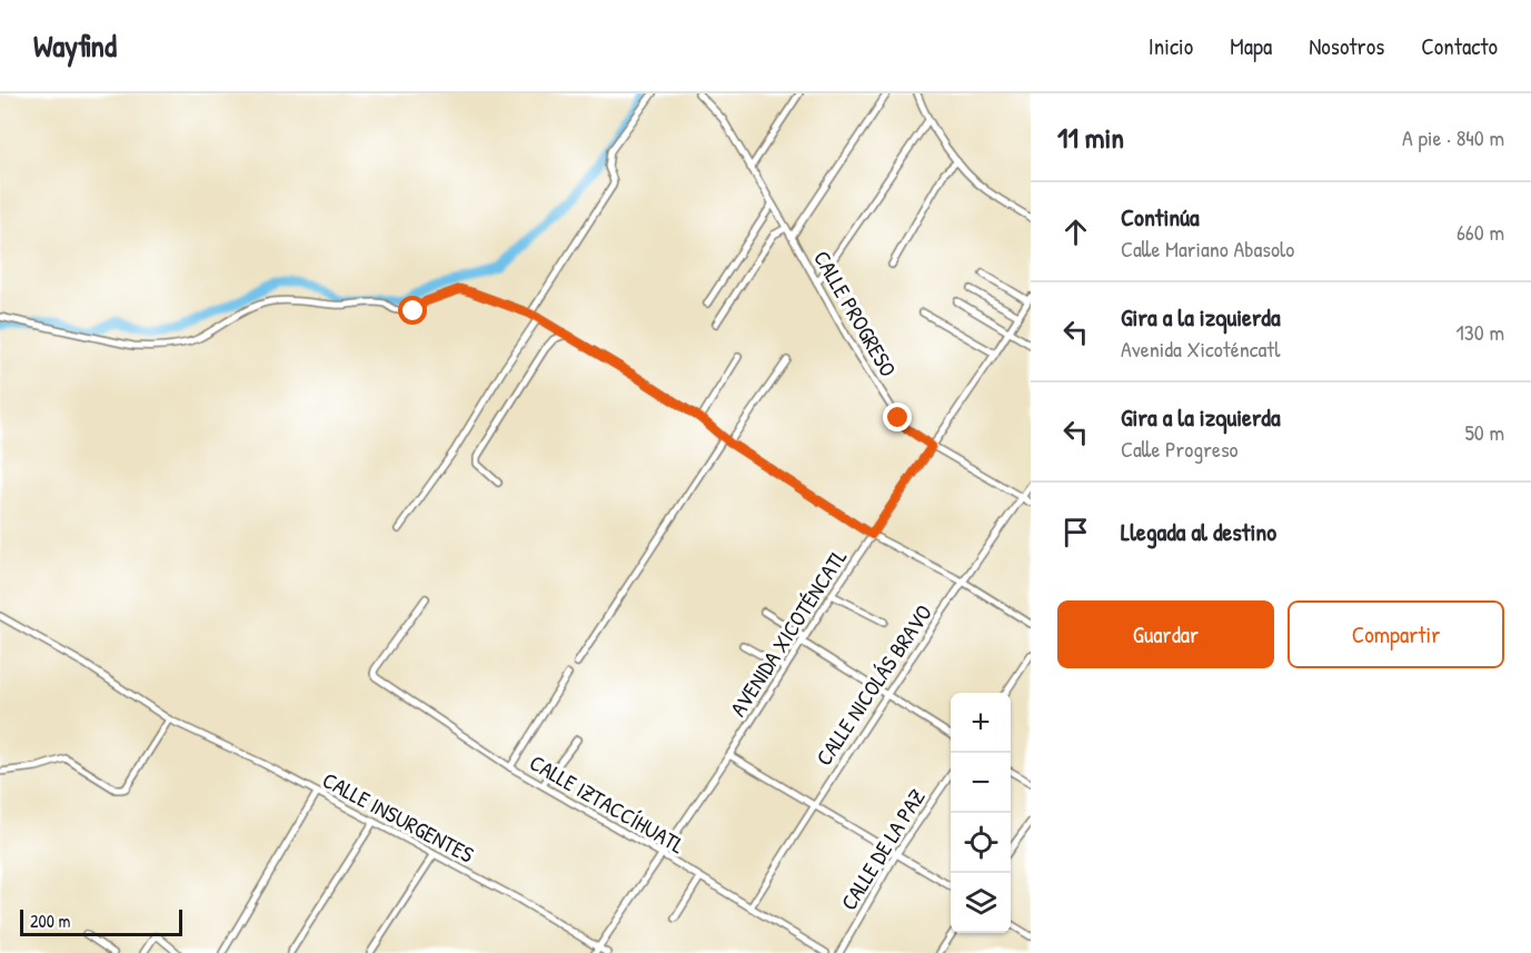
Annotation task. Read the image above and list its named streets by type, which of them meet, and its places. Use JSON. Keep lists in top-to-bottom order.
{
  "streets": {
    "street": [
      "CALLE PROGRESO",
      "AVENIDA XICOTÉNCATL",
      "CALLE NICOLÁS BRAVO",
      "CALLE IZTACCÍHUATL",
      "CALLE INSURGENTES",
      "CALLE DE LA PAZ"
    ]
  },
  "crossings": [
    ["CALLE PROGRESO", "AVENIDA XICOTÉNCATL"],
    ["CALLE PROGRESO", "CALLE NICOLÁS BRAVO"],
    ["AVENIDA XICOTÉNCATL", "CALLE IZTACCÍHUATL"],
    ["AVENIDA XICOTÉNCATL", "CALLE INSURGENTES"],
    ["CALLE NICOLÁS BRAVO", "CALLE IZTACCÍHUATL"]
  ],
  "scale_bar": "200 m",
  "page": {
    "header": "Wayfind",
    "nav": [
      "Inicio",
      "Mapa",
      "Nosotros",
      "Contacto"
    ],
    "heading": ["11 min", "A pie · 840 m"],
    "list": [
      ["Continúa", "Calle Mariano Abasolo", "660 m"],
      ["Gira a la izquierda", "Avenida Xicoténcatl", "130 m"],
      ["Gira a la izquierda", "Calle Progreso", "50 m"],
      "Llegada al destino"
    ],
    "buttons": ["Guardar", "Compartir"],
    "map_buttons": ["+", "−"],
    "scale": "200 m"
  }
}
